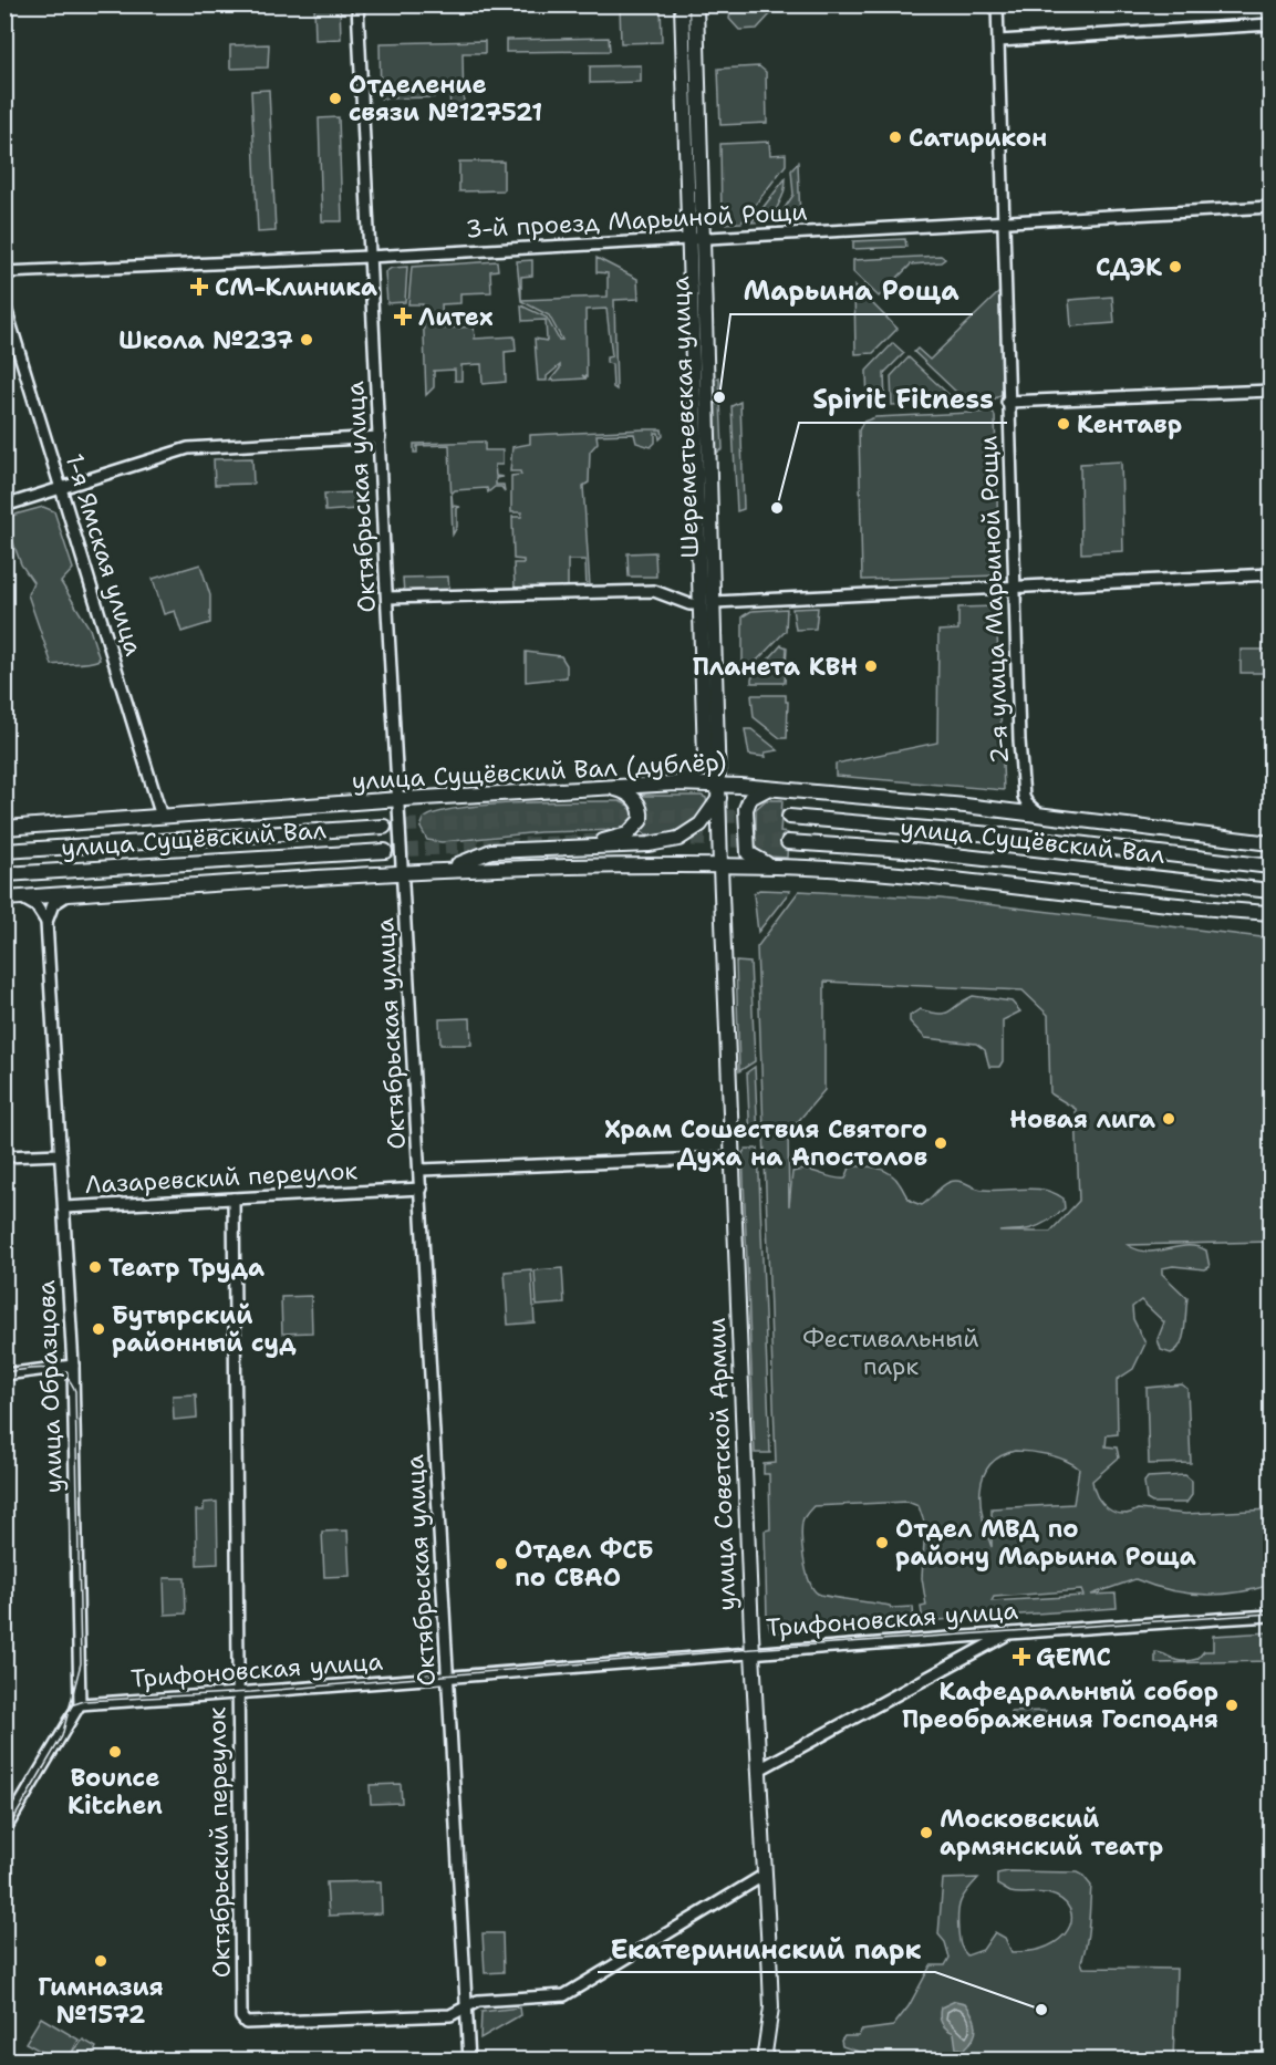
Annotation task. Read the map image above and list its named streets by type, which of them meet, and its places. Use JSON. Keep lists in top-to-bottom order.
{
  "streets": {
    "main road": [
      "Шереметьевская улица",
      "улица Сущёвский Вал (дублёр)",
      "улица Сущёвский Вал",
      "улица Советской Армии"
    ],
    "street": [
      "3-й проезд Марьиной Рощи",
      "Октябрьская улица",
      "1-я Ямская улица",
      "2-я улица Марьиной Рощи",
      "Лазаревский переулок",
      "улица Образцова",
      "Трифоновская улица",
      "Октябрьский переулок"
    ]
  },
  "crossings": [
    ["3-й проезд Марьиной Рощи", "Шереметьевская улица"],
    ["3-й проезд Марьиной Рощи", "Октябрьская улица"],
    ["3-й проезд Марьиной Рощи", "2-я улица Марьиной Рощи"],
    ["Шереметьевская улица", "улица Сущёвский Вал (дублёр)"],
    ["Шереметьевская улица", "улица Советской Армии"],
    ["Октябрьская улица", "улица Сущёвский Вал (дублёр)"],
    ["Октябрьская улица", "Лазаревский переулок"],
    ["Октябрьская улица", "Трифоновская улица"],
    ["Октябрьская улица", "Октябрьский переулок"],
    ["1-я Ямская улица", "улица Сущёвский Вал (дублёр)"],
    ["2-я улица Марьиной Рощи", "улица Сущёвский Вал (дублёр)"],
    ["Лазаревский переулок", "улица Образцова"],
    ["Лазаревский переулок", "Октябрьский переулок"],
    ["улица Образцова", "Трифоновская улица"],
    ["улица Советской Армии", "Трифоновская улица"],
    ["Трифоновская улица", "Октябрьский переулок"]
  ],
  "parks": ["Фестивальный парк"],
  "places": {
    "other": [
      "Отделение связи №127521",
      "Сатирикон",
      "СДЭК",
      "Школа №237",
      "Марьина Роща",
      "Кентавр",
      "Spirit Fitness",
      "Планета КВН",
      "Новая лига",
      "Храм Сошествия Святого Духа на Апостолов",
      "Театр Труда",
      "Бутырский районный суд",
      "Отдел МВД по району Марьина Роща",
      "Отдел ФСБ по СВАО",
      "Кафедральный собор Преображения Господня",
      "Bounce Kitchen",
      "Московский армянский театр",
      "Гимназия №1572",
      "Екатерининский парк"
    ],
    "health": ["СМ-Клиника", "Литех", "GEMC"]
  }
}
